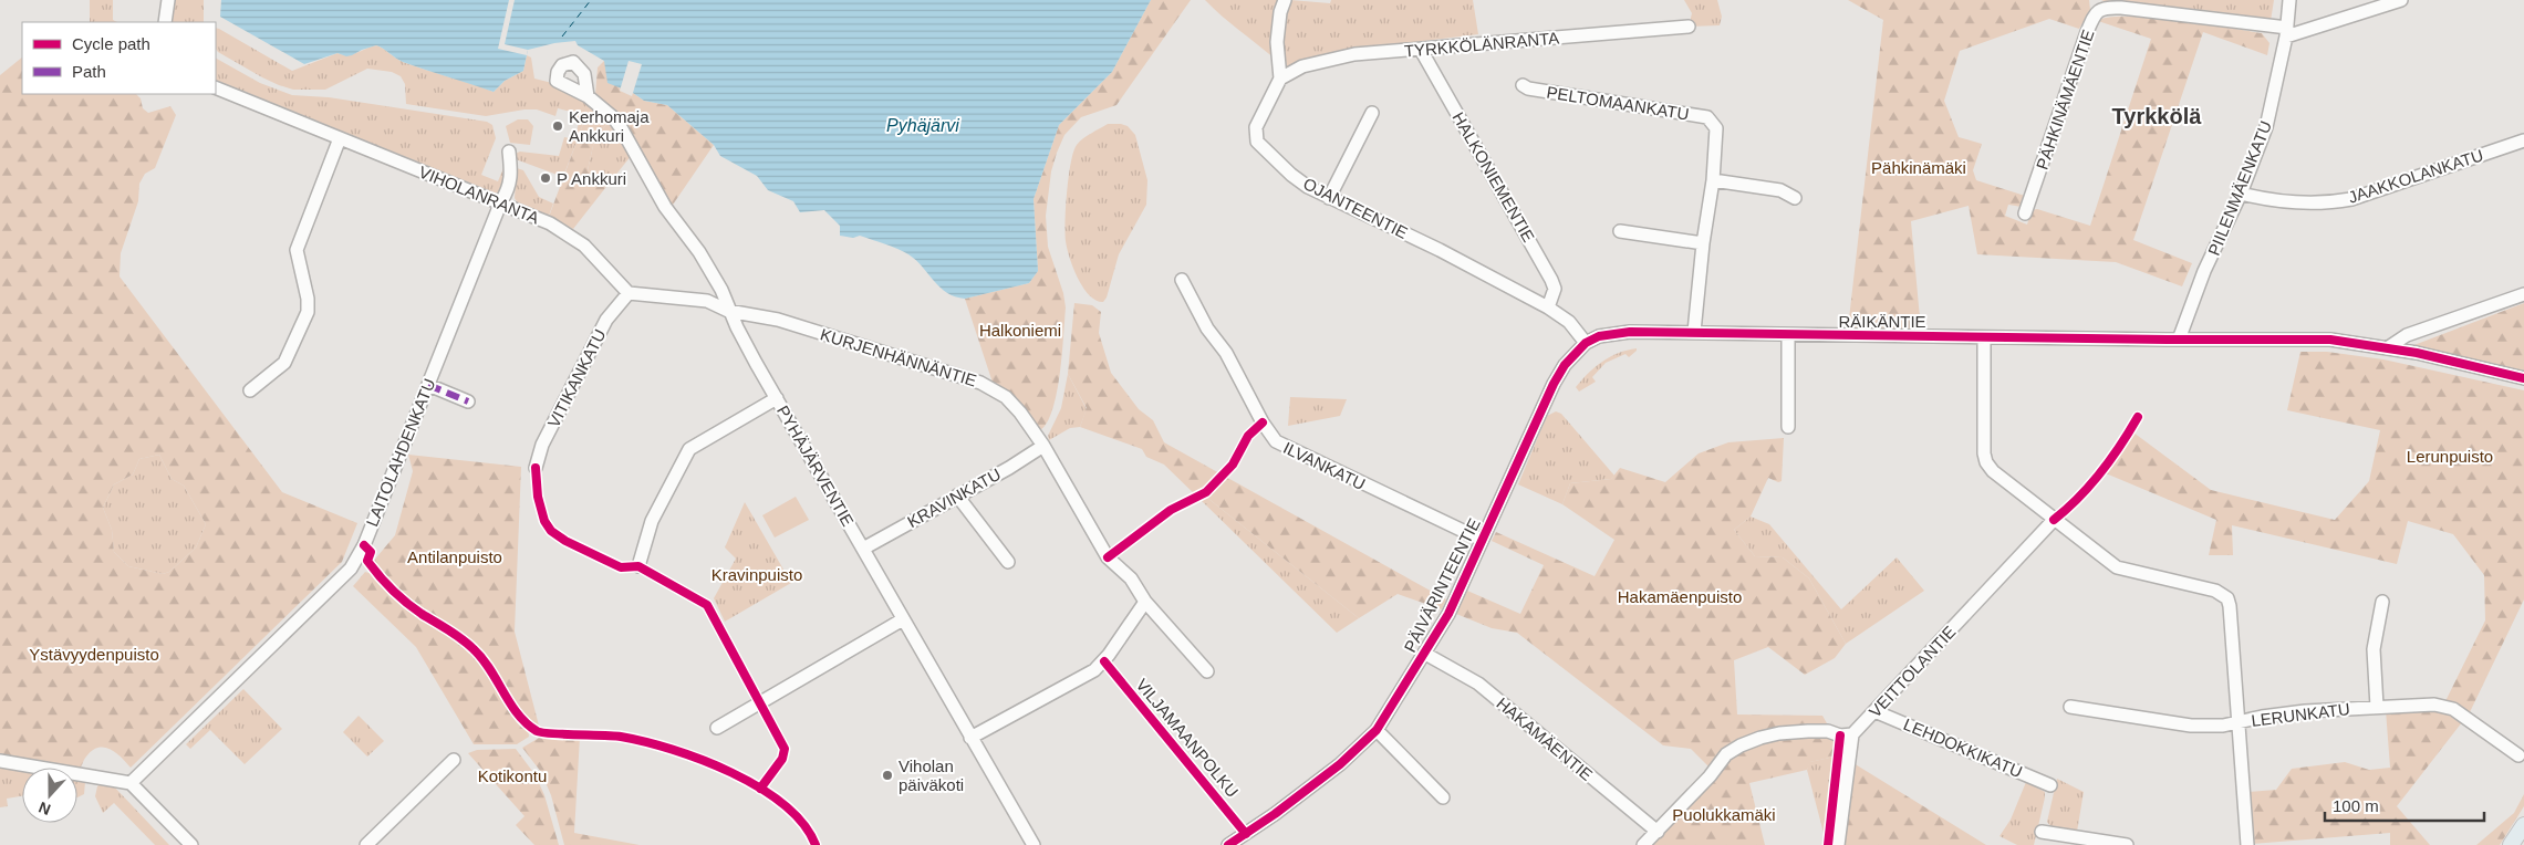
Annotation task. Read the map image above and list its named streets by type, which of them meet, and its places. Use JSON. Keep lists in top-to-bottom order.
{
  "streets": {
    "street": [
      "TYRKKÖLÄNRANTA",
      "PÄHKINÄMÄENTIE",
      "PELTOMAANKATU",
      "JAAKKOLANKATU",
      "HALKONIEMENTIE",
      "PIILENMÄENKATU",
      "VIHOLANRANTA",
      "OJANTEENTIE",
      "RÄIKÄNTIE",
      "KURJENHÄNNÄNTIE",
      "VITIKANKATU",
      "LAITOLAHDENKATU",
      "PYHÄJÄRVENTIE",
      "ILVANKATU",
      "KRAVINKATU",
      "PÄIVÄRINTEENTIE",
      "VEITTOLANTIE",
      "LERUNKATU",
      "HAKAMÄENTIE",
      "LEHDOKKIKATU"
    ],
    "cycle path": ["VILJAMAANPOLKU"]
  },
  "crossings": [
    ["TYRKKÖLÄNRANTA", "HALKONIEMENTIE"],
    ["TYRKKÖLÄNRANTA", "OJANTEENTIE"],
    ["PÄHKINÄMÄENTIE", "PIILENMÄENKATU"],
    ["PELTOMAANKATU", "RÄIKÄNTIE"],
    ["JAAKKOLANKATU", "PIILENMÄENKATU"],
    ["HALKONIEMENTIE", "OJANTEENTIE"],
    ["PIILENMÄENKATU", "RÄIKÄNTIE"],
    ["VIHOLANRANTA", "VITIKANKATU"],
    ["VIHOLANRANTA", "LAITOLAHDENKATU"],
    ["OJANTEENTIE", "RÄIKÄNTIE"],
    ["OJANTEENTIE", "PÄIVÄRINTEENTIE"],
    ["RÄIKÄNTIE", "PÄIVÄRINTEENTIE"],
    ["KURJENHÄNNÄNTIE", "PYHÄJÄRVENTIE"],
    ["KURJENHÄNNÄNTIE", "KRAVINKATU"],
    ["PYHÄJÄRVENTIE", "KRAVINKATU"],
    ["ILVANKATU", "PÄIVÄRINTEENTIE"],
    ["PÄIVÄRINTEENTIE", "HAKAMÄENTIE"],
    ["VEITTOLANTIE", "LEHDOKKIKATU"]
  ],
  "districts": ["Tyrkkölä"],
  "water": ["Pyhäjärvi"],
  "parks": [
    "Pähkinämäki",
    "Halkoniemi",
    "Lerunpuisto",
    "Antilanpuisto",
    "Kravinpuisto",
    "Hakamäenpuisto",
    "Ystävyydenpuisto",
    "Kotikontu",
    "Puolukkamäki"
  ],
  "places": ["Kerhomaja Ankkuri", "P Ankkuri", "Viholan päiväkoti"],
  "legend": ["Cycle path", "Path"],
  "scale_bar": "100 m",
  "north": "bottom"
}
